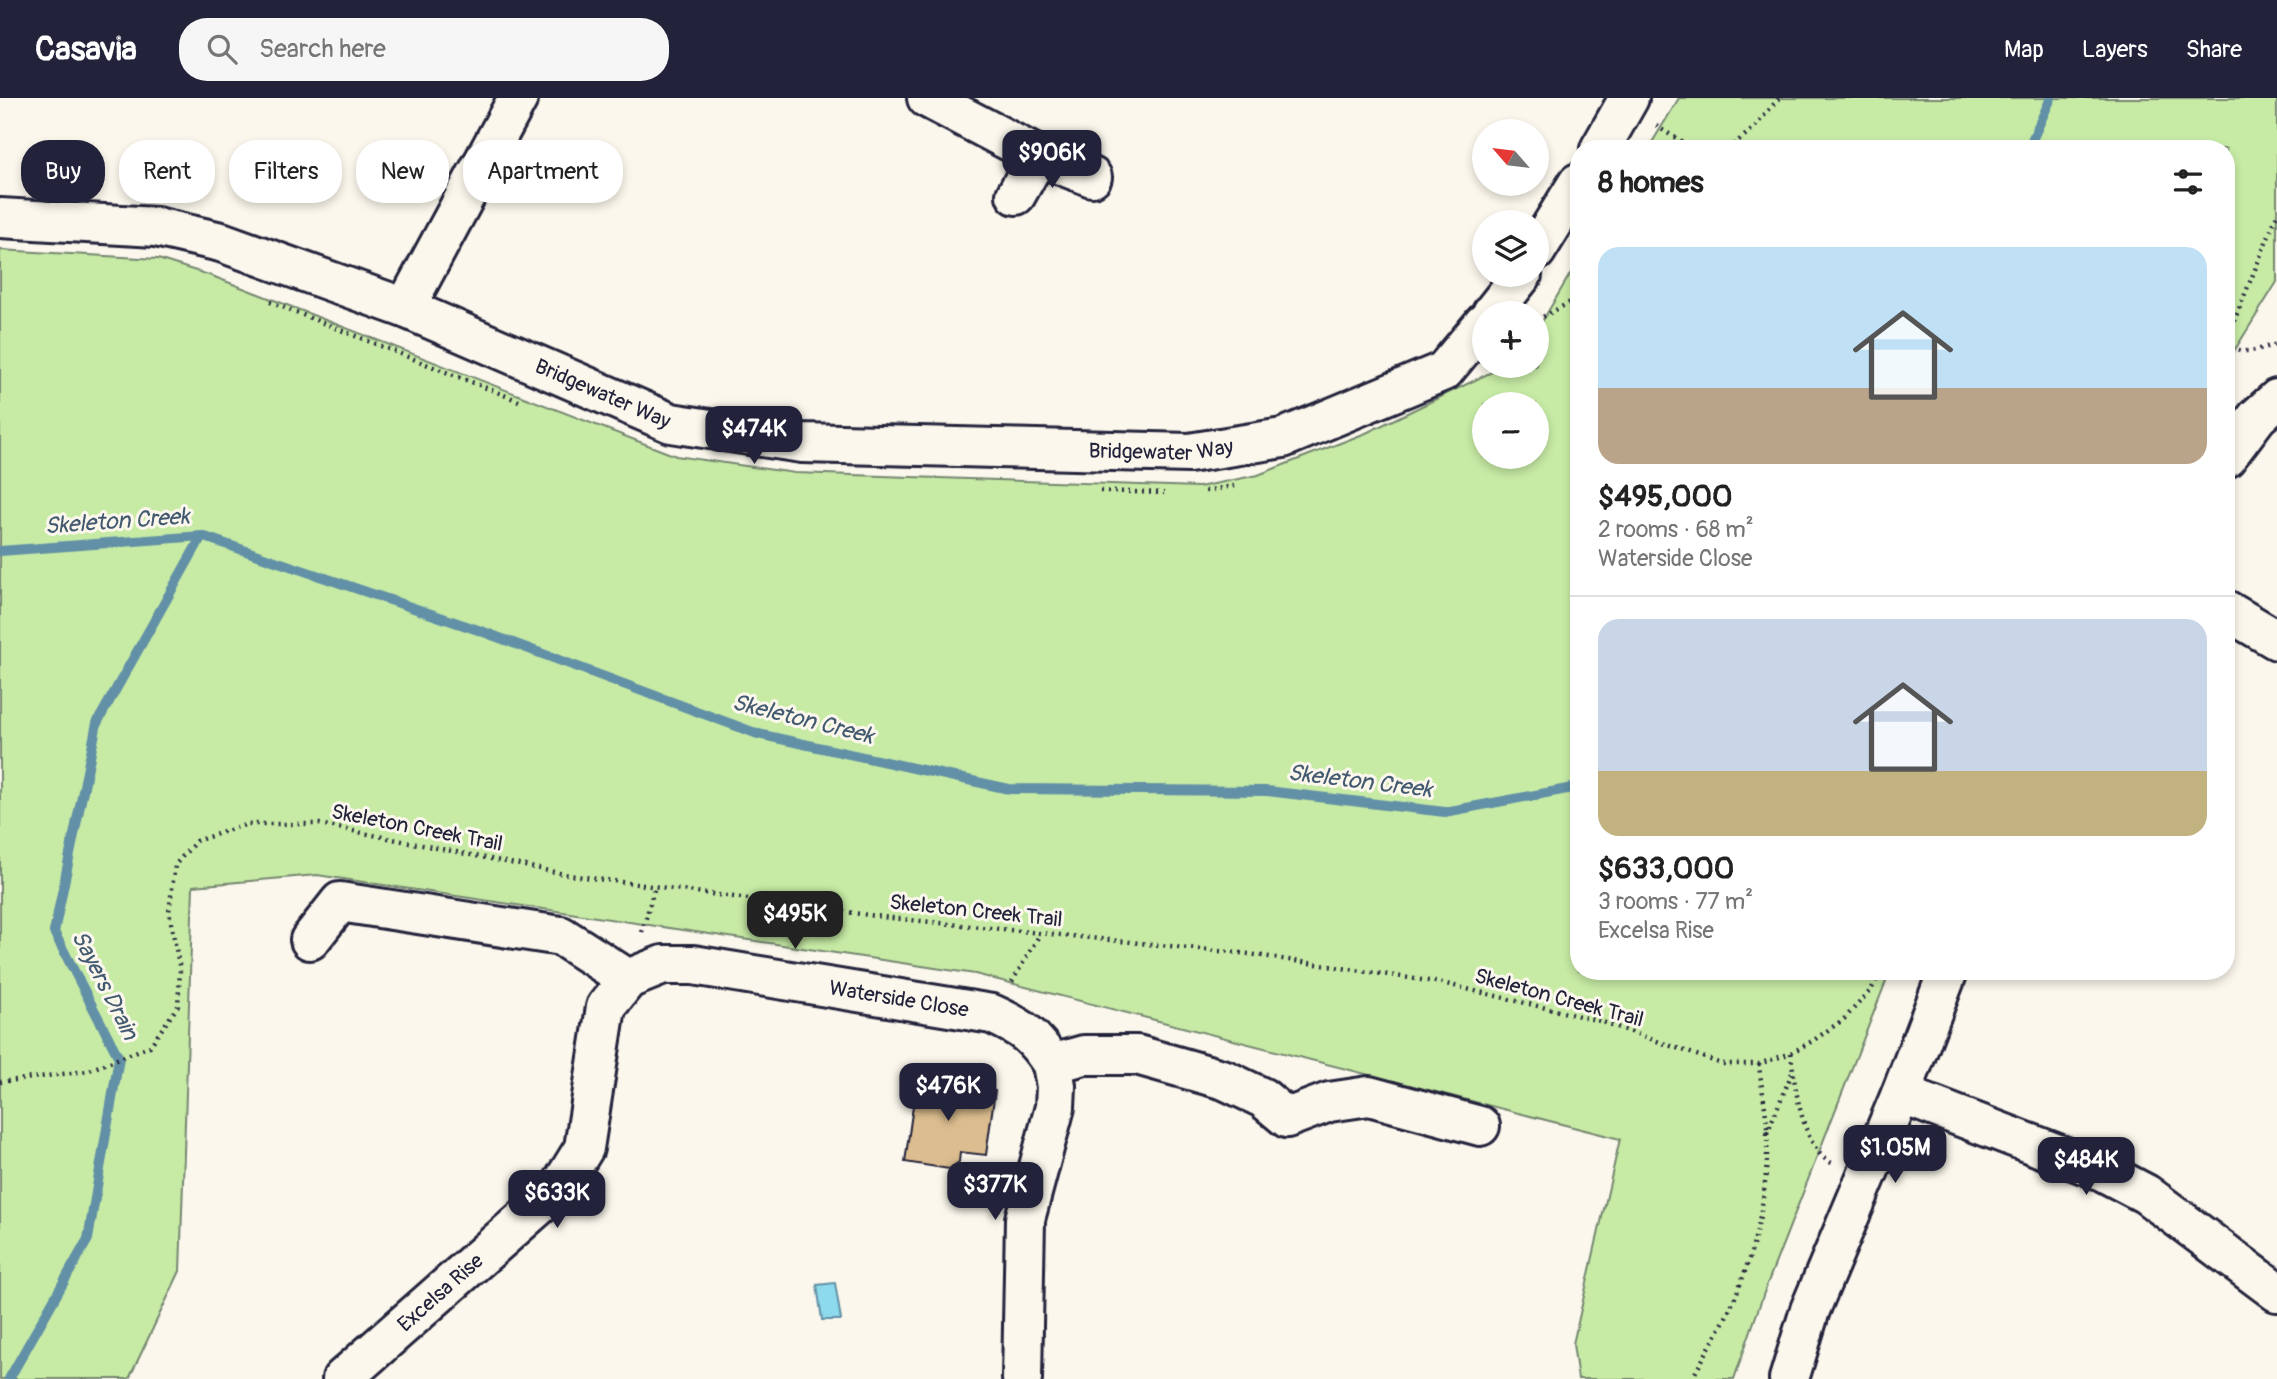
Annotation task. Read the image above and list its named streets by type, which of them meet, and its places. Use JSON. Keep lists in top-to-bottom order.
{
  "streets": {
    "street": ["Bridgewater Way", "Waterside Close", "Excelsa Rise"],
    "path": ["Skeleton Creek Trail"]
  },
  "crossings": [
    ["Waterside Close", "Excelsa Rise"]
  ],
  "water": ["Skeleton Creek", "Sayers Drain"],
  "north": "top left",
  "page": {
    "header": "Casavia",
    "search": "Search here",
    "nav": ["Map", "Layers", "Share"],
    "map_buttons": ["+", "−"],
    "price": [
      "$906K",
      "$474K",
      "$495K",
      "$476K",
      "$1.05M",
      "$484K",
      "$377K",
      "$633K"
    ],
    "chip": [
      "Buy",
      "Rent",
      "Filters",
      "New",
      "Apartment"
    ],
    "heading": "8 homes",
    "list": [
      {
        "name": "$495,000",
        "note": "2 rooms · 68 m² · Waterside Close"
      },
      {
        "name": "$633,000",
        "note": "3 rooms · 77 m² · Excelsa Rise"
      }
    ]
  }
}
